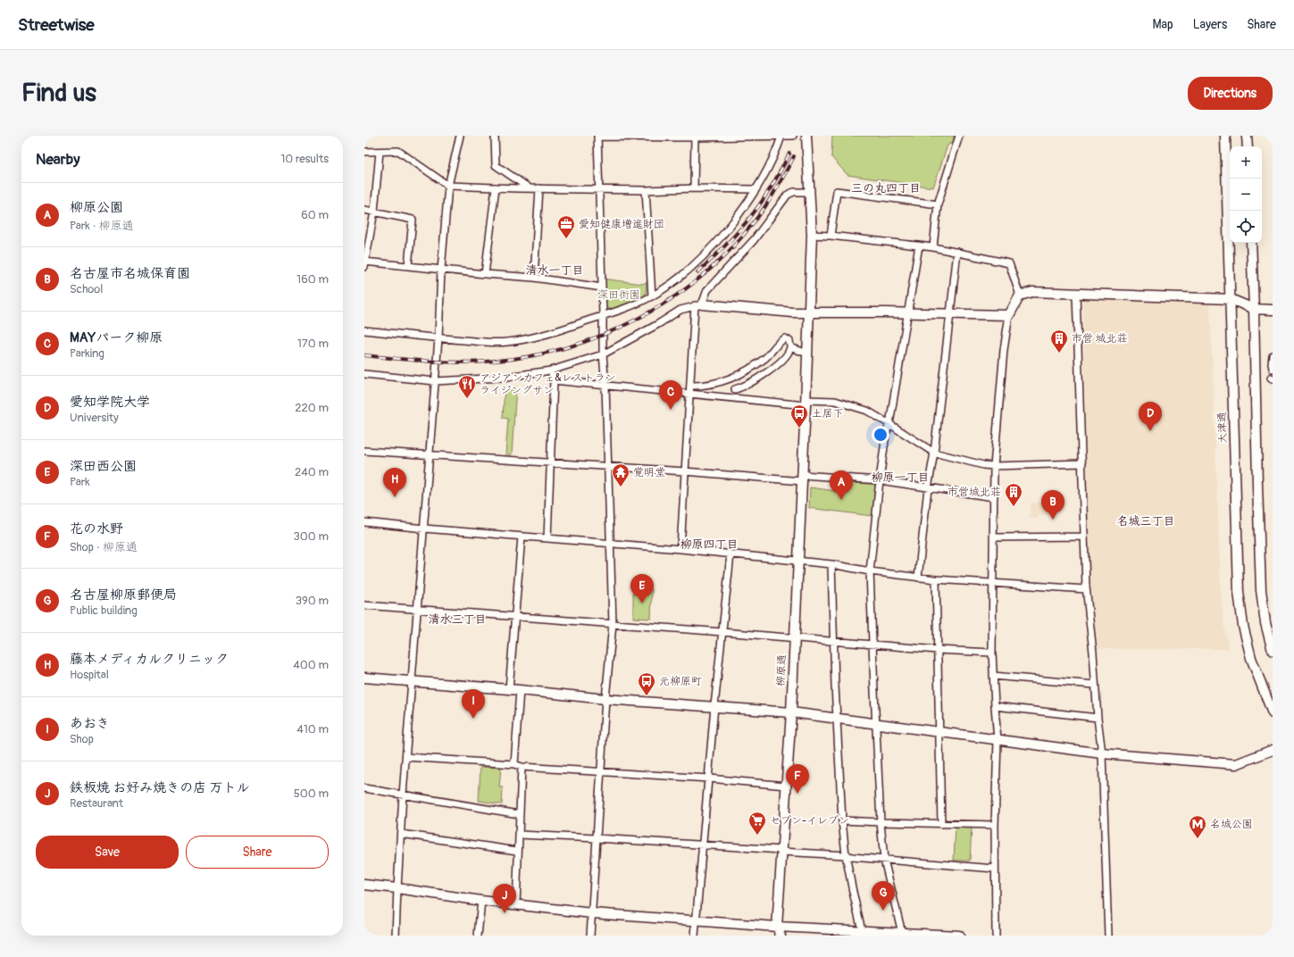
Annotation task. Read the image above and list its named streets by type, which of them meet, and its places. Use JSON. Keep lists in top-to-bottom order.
{
  "streets": {
    "street": ["大津通", "柳原通"]
  },
  "districts": [
    "三の丸四丁目",
    "清水一丁目",
    "柳原一丁目",
    "名城三丁目",
    "柳原四丁目",
    "清水三丁目"
  ],
  "parks": ["深田街園"],
  "places": {
    "office": ["愛知健康増進財団"],
    "building": ["市営 城北荘", "市営城北荘"],
    "restaurant": ["アジアンカフェ&レストラン ライジングサン"],
    "bus stop": ["土居下", "元柳原町"],
    "temple": ["覚明堂"],
    "supermarket": ["セブン-イレブン"],
    "metro station": ["名城公園"]
  },
  "page": {
    "header": "Streetwise",
    "nav": ["Map", "Layers", "Share"],
    "buttons": [
      "Directions",
      ["Save", "Share"]
    ],
    "title": "Find us",
    "heading": ["Nearby", "10 results"],
    "map_buttons": ["+", "−"],
    "list": [
      {
        "mark": "A",
        "name": "柳原公園",
        "note": "Park · 柳原通",
        "value": "60 m"
      },
      {
        "mark": "B",
        "name": "名古屋市名城保育園",
        "note": "School",
        "value": "160 m"
      },
      {
        "mark": "C",
        "name": "MAYパーク柳原",
        "note": "Parking",
        "value": "170 m"
      },
      {
        "mark": "D",
        "name": "愛知学院大学",
        "note": "University",
        "value": "220 m"
      },
      {
        "mark": "E",
        "name": "深田西公園",
        "note": "Park",
        "value": "240 m"
      },
      {
        "mark": "F",
        "name": "花の水野",
        "note": "Shop · 柳原通",
        "value": "300 m"
      },
      {
        "mark": "G",
        "name": "名古屋柳原郵便局",
        "note": "Public building",
        "value": "390 m"
      },
      {
        "mark": "H",
        "name": "藤本メディカルクリニック",
        "note": "Hospital",
        "value": "400 m"
      },
      {
        "mark": "I",
        "name": "あおき",
        "note": "Shop",
        "value": "410 m"
      },
      {
        "mark": "J",
        "name": "鉄板焼 お好み焼きの店 万トル",
        "note": "Restaurant",
        "value": "500 m"
      }
    ],
    "pins": [
      "C",
      "D",
      "H",
      "A",
      "B",
      "E",
      "I",
      "F",
      "G",
      "J"
    ]
  }
}
